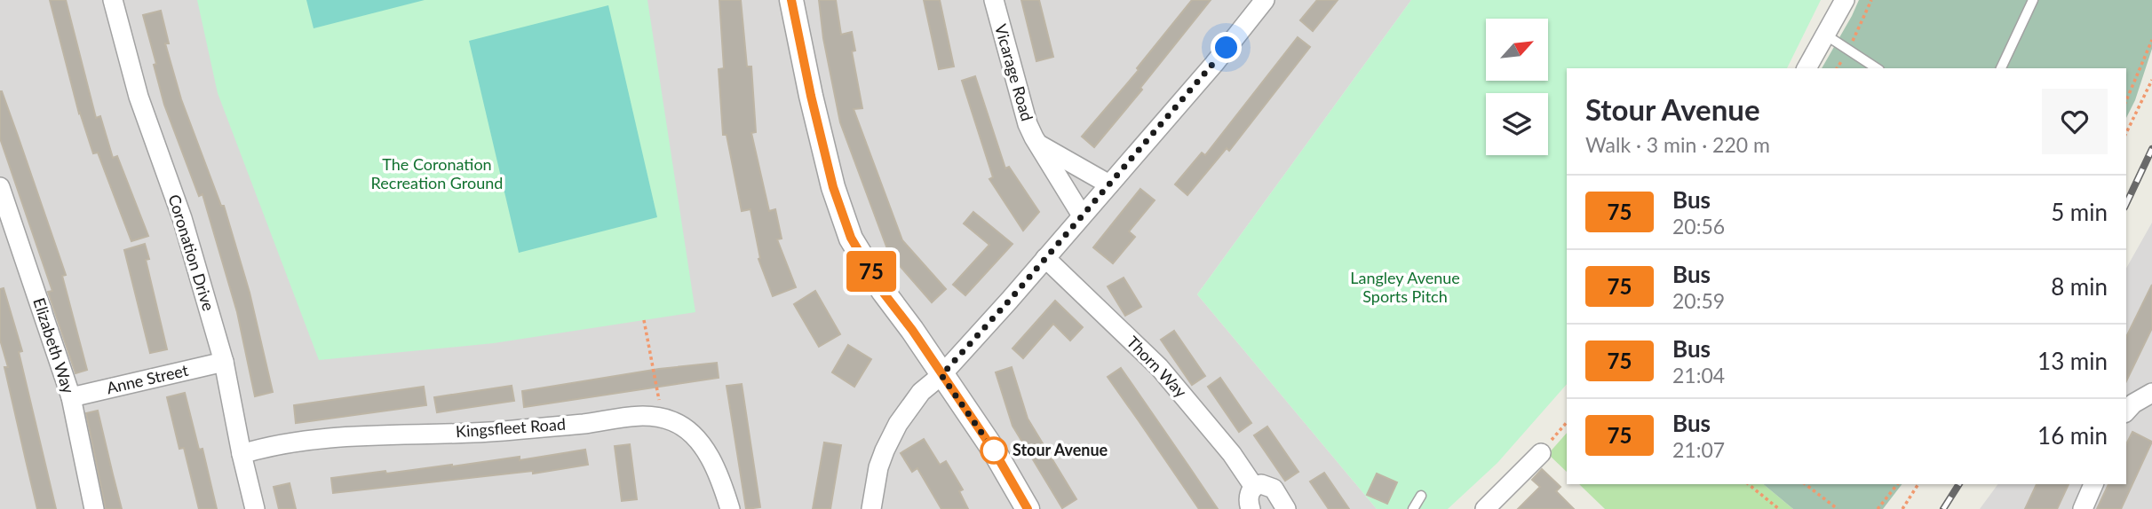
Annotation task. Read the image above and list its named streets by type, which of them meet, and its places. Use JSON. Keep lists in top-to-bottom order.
{
  "streets": {
    "street": [
      "Vicarage Road",
      "Coronation Drive",
      "Elizabeth Way",
      "Thorn Way",
      "Anne Street",
      "Kingsfleet Road"
    ]
  },
  "crossings": [
    ["Coronation Drive", "Anne Street"],
    ["Coronation Drive", "Kingsfleet Road"],
    ["Elizabeth Way", "Anne Street"]
  ],
  "parks": ["The Coronation Recreation Ground", "Langley Avenue Sports Pitch"],
  "places": ["Stour Avenue"],
  "lines": ["bus line 75"],
  "north": "top right",
  "page": {
    "on_map": "75",
    "heading": ["Stour Avenue", "Walk · 3 min · 220 m"],
    "list": [
      {
        "mark": "75",
        "name": "Bus",
        "note": "20:56",
        "value": "5 min"
      },
      {
        "mark": "75",
        "name": "Bus",
        "note": "20:59",
        "value": "8 min"
      },
      {
        "mark": "75",
        "name": "Bus",
        "note": "21:04",
        "value": "13 min"
      },
      {
        "mark": "75",
        "name": "Bus",
        "note": "21:07",
        "value": "16 min"
      }
    ]
  }
}
